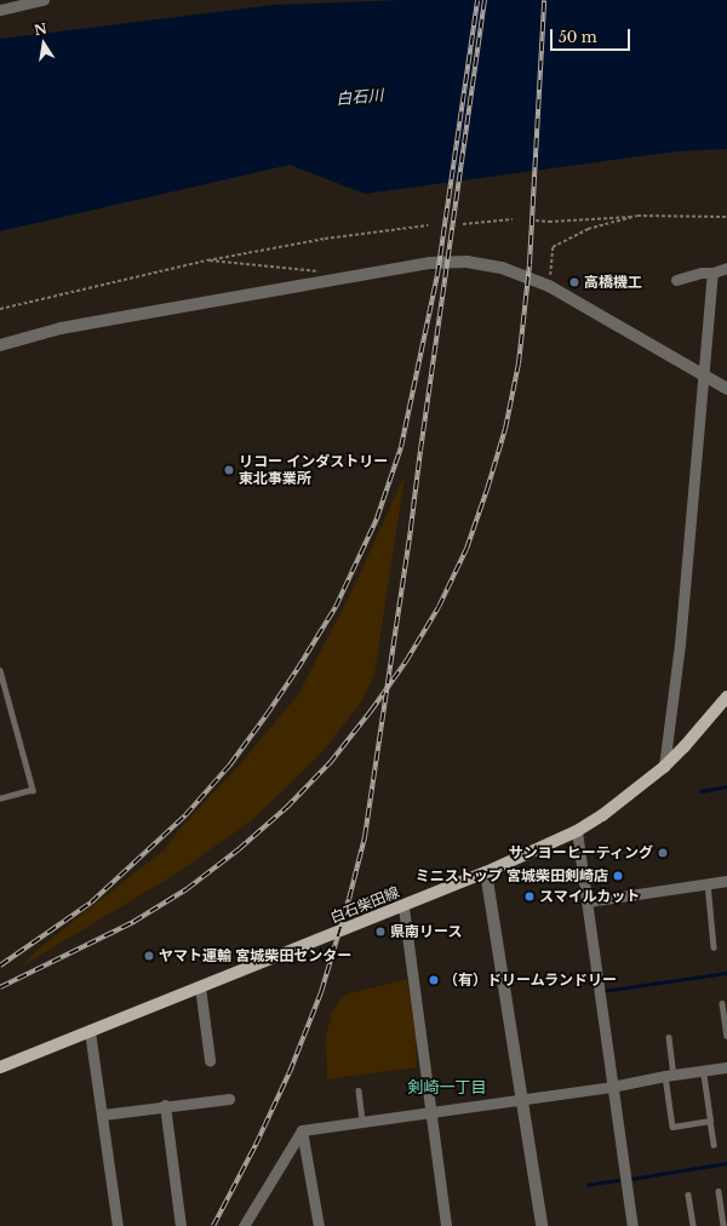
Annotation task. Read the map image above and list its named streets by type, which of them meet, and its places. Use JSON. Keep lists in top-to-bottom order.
{
  "streets": {
    "main road": ["白石柴田線"]
  },
  "districts": ["剣崎一丁目"],
  "water": ["白石川"],
  "places": [
    "高橋機工",
    "リコー インダストリー 東北事業所",
    "サンヨーヒーティング",
    "ミニストップ 宮城柴田剣崎店",
    "スマイルカット",
    "県南リース",
    "ヤマト運輸 宮城柴田センター",
    "（有）ドリームランドリー"
  ],
  "scale_bar": "50 m",
  "north": "top"
}
